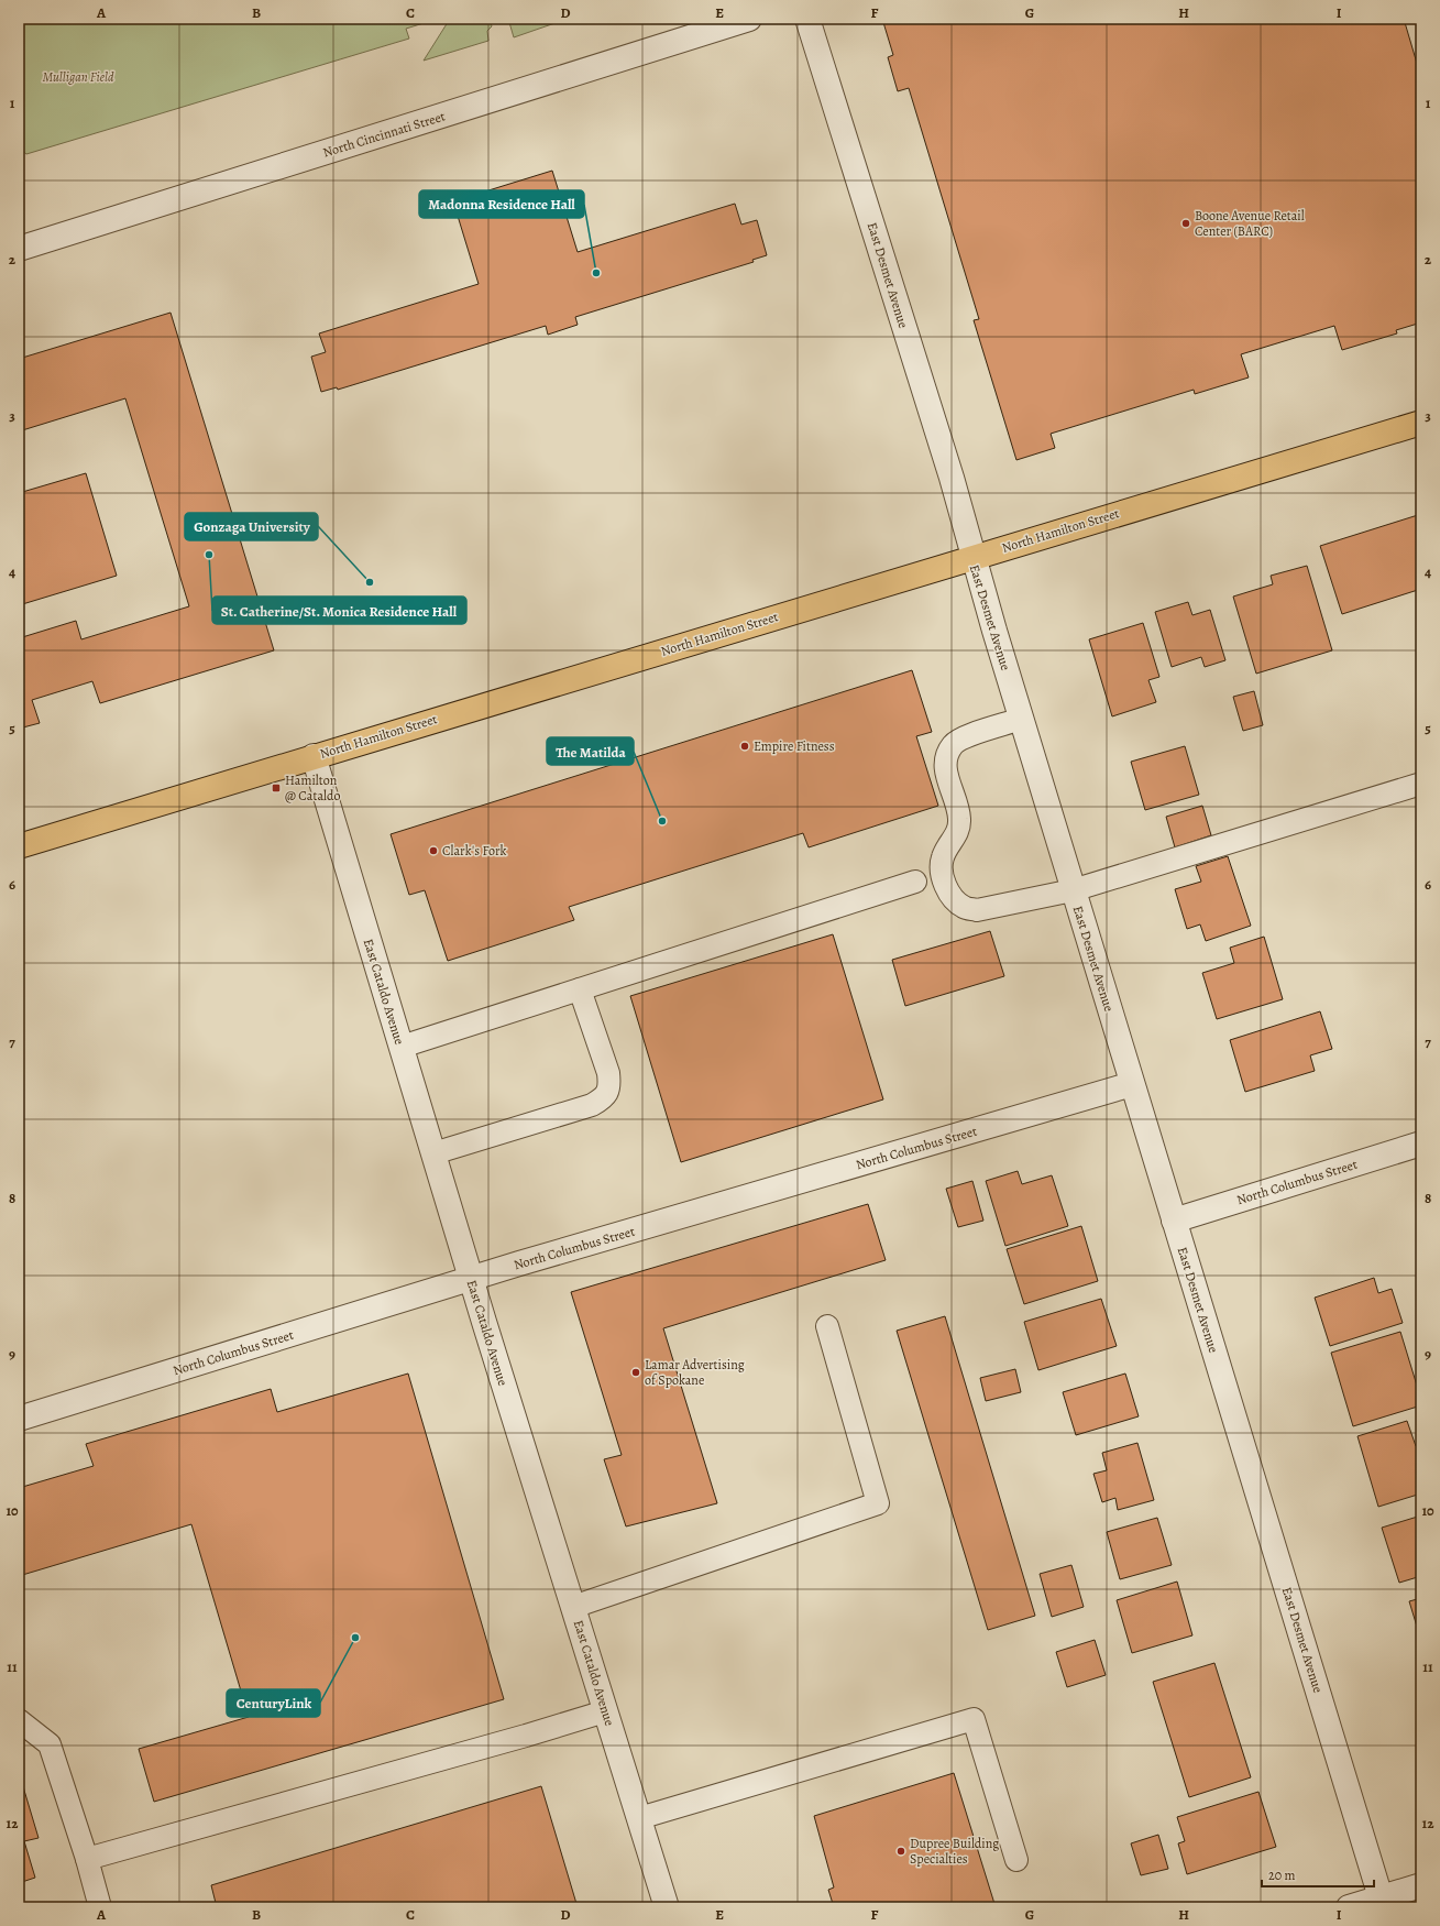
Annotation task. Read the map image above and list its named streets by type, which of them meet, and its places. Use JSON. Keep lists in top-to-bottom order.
{
  "streets": {
    "main road": ["North Hamilton Street"],
    "street": [
      "North Cincinnati Street",
      "East Desmet Avenue",
      "East Cataldo Avenue",
      "North Columbus Street"
    ]
  },
  "crossings": [
    ["East Desmet Avenue", "North Hamilton Street"],
    ["East Desmet Avenue", "North Columbus Street"],
    ["North Hamilton Street", "East Cataldo Avenue"],
    ["East Cataldo Avenue", "North Columbus Street"]
  ],
  "parks": ["Mulligan Field"],
  "places": {
    "other": [
      "Boone Avenue Retail Center (BARC)",
      "Madonna Residence Hall",
      "St. Catherine/St. Monica Residence Hall",
      "Gonzaga University",
      "Empire Fitness",
      "The Matilda",
      "Clark's Fork",
      "Lamar Advertising of Spokane",
      "CenturyLink",
      "Dupree Building Specialties"
    ],
    "transit": ["Hamilton @ Cataldo"]
  },
  "scale_bar": "20 m",
  "grid": {
    "columns": [
      "A",
      "B",
      "C",
      "D",
      "E",
      "F",
      "G",
      "H",
      "I"
    ],
    "rows": [
      "1",
      "2",
      "3",
      "4",
      "5",
      "6",
      "7",
      "8",
      "9",
      "10",
      "11",
      "12"
    ]
  }
}
